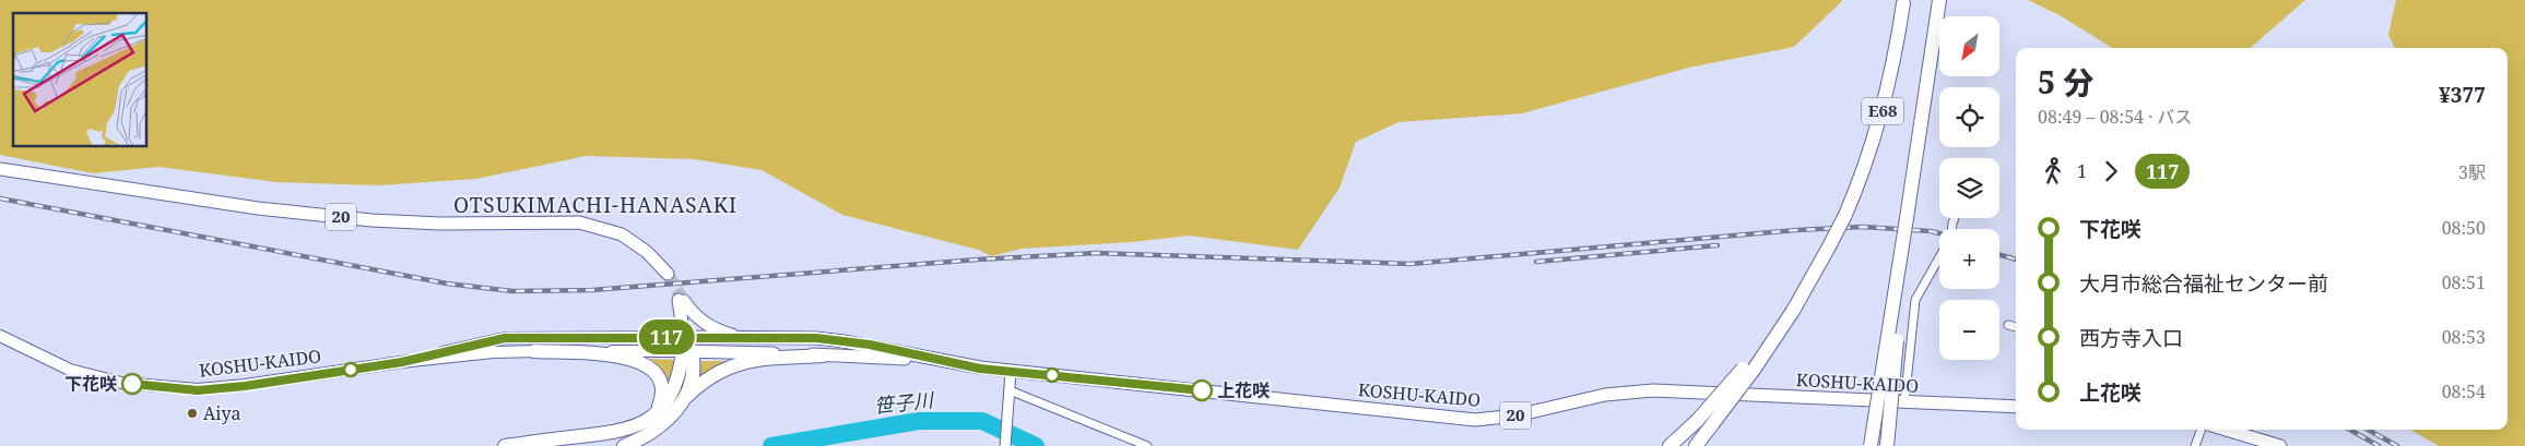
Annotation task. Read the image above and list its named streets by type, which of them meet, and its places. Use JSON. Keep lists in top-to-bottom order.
{
  "streets": {
    "highway": ["E68", "20", "KOSHU-KAIDO"]
  },
  "districts": ["OTSUKIMACHI-HANASAKI"],
  "water": ["笹子川"],
  "places": ["下花咲", "上花咲", "Aiya"],
  "lines": ["bus line 117"],
  "north": "bottom left",
  "page": {
    "on_map": "117",
    "map_buttons": ["+", "−"],
    "heading": ["5 分", "08:49 – 08:54 · バス", "¥377"],
    "legs": ["1", "117", "3駅"],
    "list": [
      {
        "name": "下花咲",
        "value": "08:50"
      },
      {
        "name": "大月市総合福祉センター前",
        "value": "08:51"
      },
      {
        "name": "西方寺入口",
        "value": "08:53"
      },
      {
        "name": "上花咲",
        "value": "08:54"
      }
    ]
  }
}
